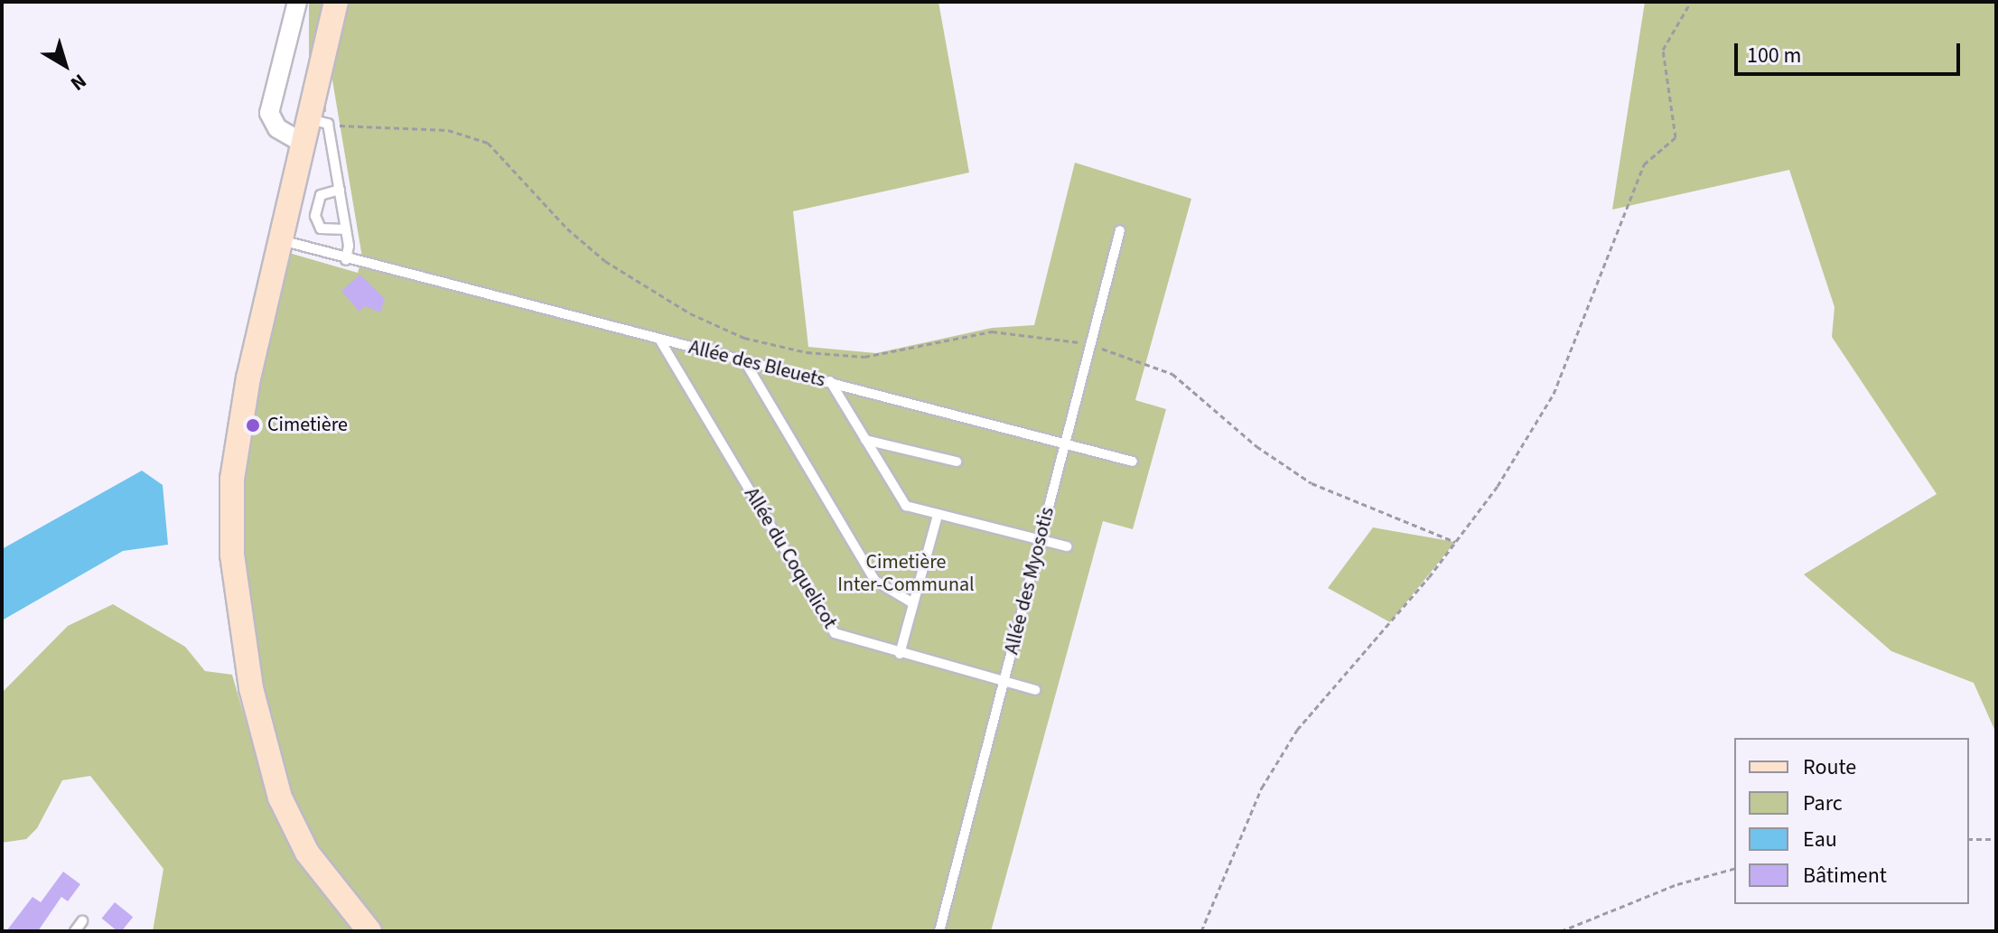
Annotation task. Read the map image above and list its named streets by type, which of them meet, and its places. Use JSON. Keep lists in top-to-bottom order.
{
  "streets": {
    "lane": ["Allée des Bleuets", "Allée du Coquelicot", "Allée des Myosotis"]
  },
  "crossings": [
    ["Allée des Bleuets", "Allée du Coquelicot"],
    ["Allée des Bleuets", "Allée des Myosotis"],
    ["Allée du Coquelicot", "Allée des Myosotis"]
  ],
  "parks": ["Cimetière Inter-Communal"],
  "places": ["Cimetière"],
  "legend": [
    "Route",
    "Parc",
    "Eau",
    "Bâtiment"
  ],
  "scale_bar": "100 m",
  "north": "bottom right"
}
